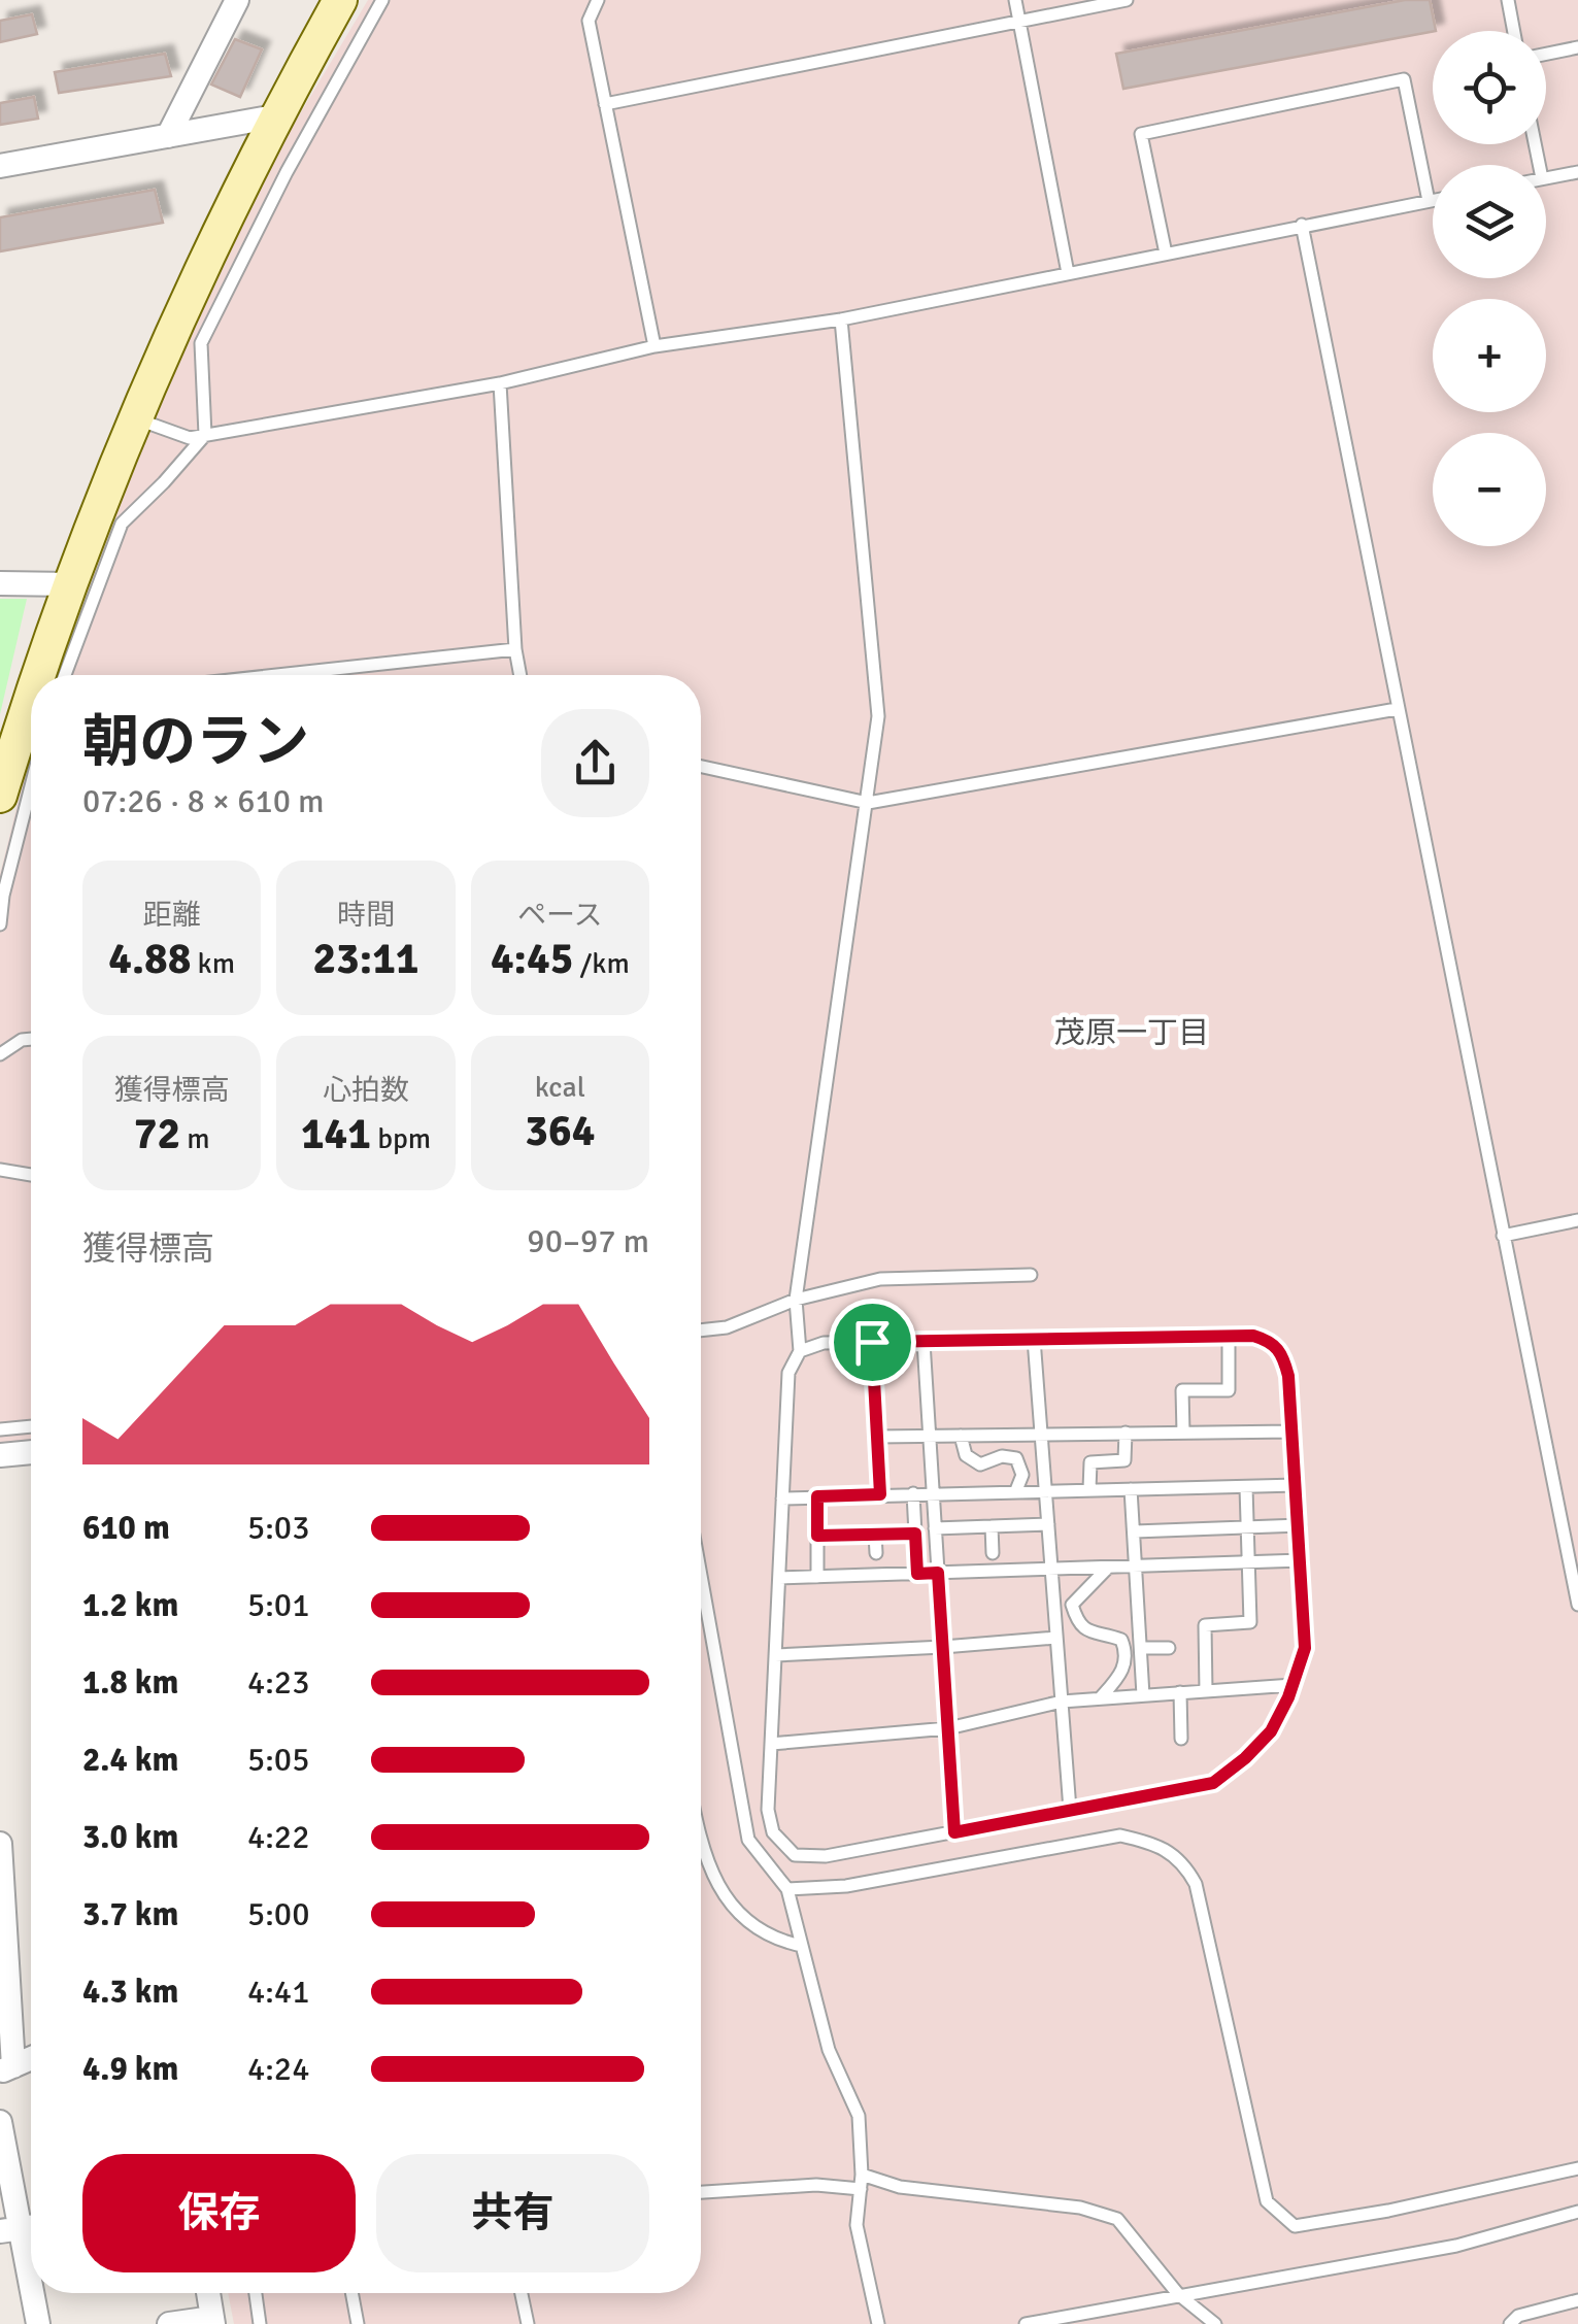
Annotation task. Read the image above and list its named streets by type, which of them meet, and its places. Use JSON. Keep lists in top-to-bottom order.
{
  "districts": ["茂原一丁目"],
  "page": {
    "map_buttons": ["+", "−"],
    "heading": ["朝のラン", "07:26 · 8 × 610 m"],
    "stats": [
      ["距離", "4.88 km"],
      ["時間", "23:11"],
      ["ペース", "4:45 /km"],
      ["獲得標高", "72 m"],
      ["心拍数", "141 bpm"],
      ["kcal", "364"]
    ],
    "chart": ["獲得標高", "90–97 m"],
    "list": [
      {
        "name": "610 m",
        "note": "5:03"
      },
      {
        "name": "1.2 km",
        "note": "5:01"
      },
      {
        "name": "1.8 km",
        "note": "4:23"
      },
      {
        "name": "2.4 km",
        "note": "5:05"
      },
      {
        "name": "3.0 km",
        "note": "4:22"
      },
      {
        "name": "3.7 km",
        "note": "5:00"
      },
      {
        "name": "4.3 km",
        "note": "4:41"
      },
      {
        "name": "4.9 km",
        "note": "4:24"
      }
    ],
    "buttons": ["保存", "共有"]
  }
}
